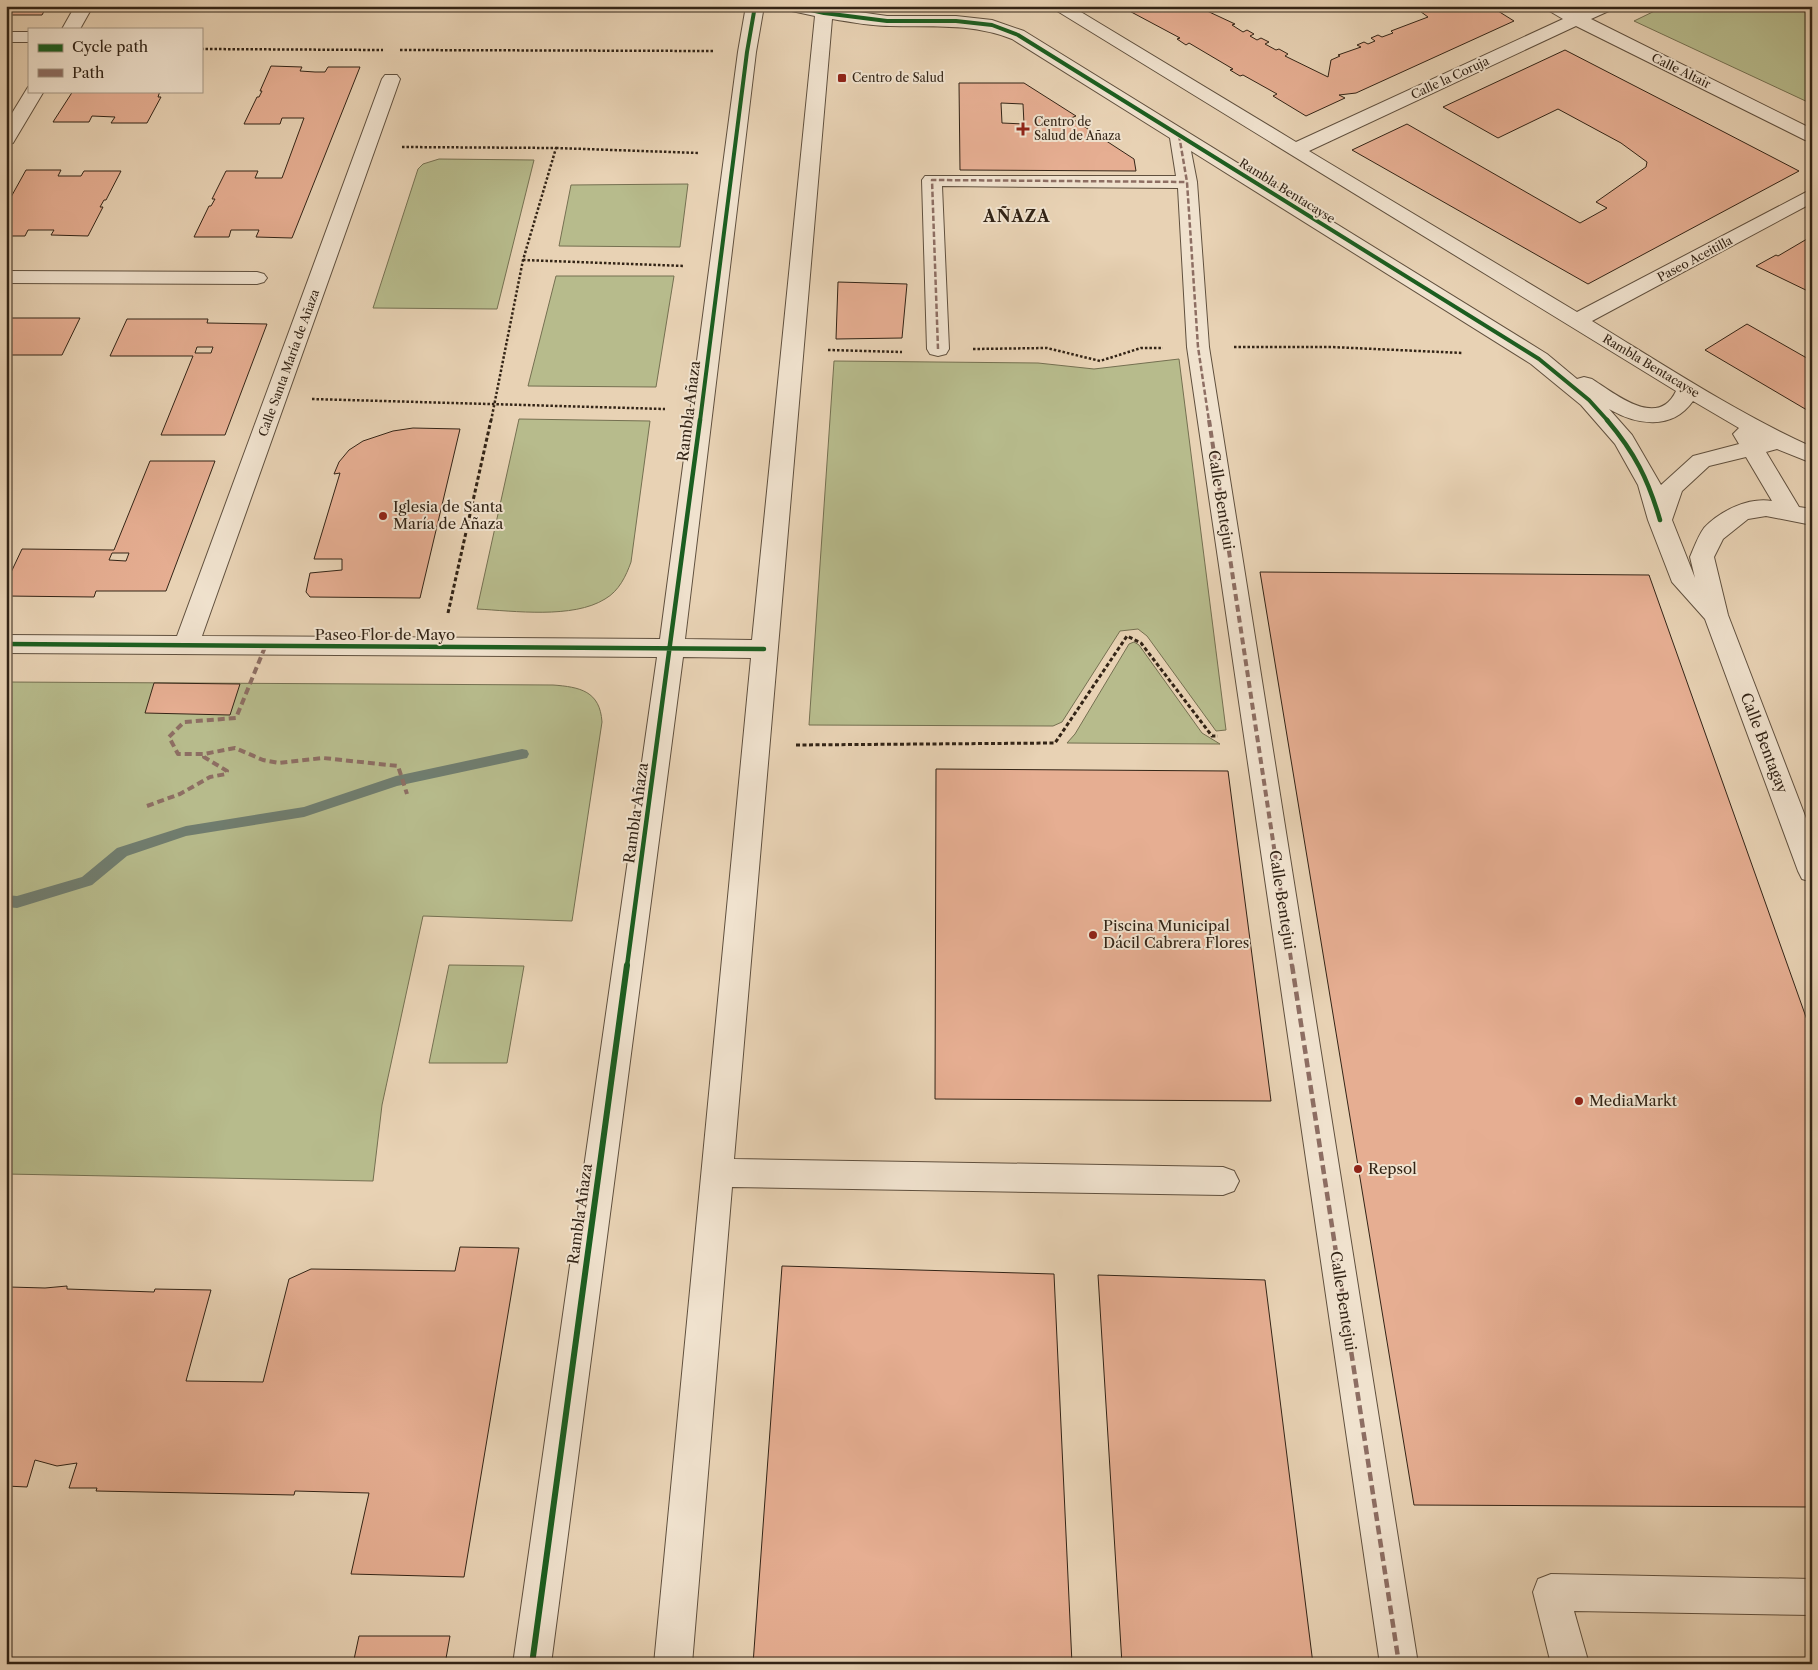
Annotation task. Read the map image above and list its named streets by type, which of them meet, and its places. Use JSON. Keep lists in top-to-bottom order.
{
  "streets": {
    "street": [
      "Calle Altair",
      "Calle la Coruja",
      "Rambla Bentacayse",
      "Paseo Aceitilla",
      "Calle Santa María de Añaza",
      "Rambla Añaza",
      "Calle Bentejui",
      "Paseo Flor de Mayo",
      "Calle Bentagay"
    ]
  },
  "crossings": [
    ["Calle Altair", "Calle la Coruja"],
    ["Calle la Coruja", "Rambla Bentacayse"],
    ["Rambla Bentacayse", "Paseo Aceitilla"],
    ["Rambla Bentacayse", "Calle Bentejui"],
    ["Rambla Bentacayse", "Calle Bentagay"],
    ["Calle Santa María de Añaza", "Paseo Flor de Mayo"],
    ["Rambla Añaza", "Paseo Flor de Mayo"]
  ],
  "districts": ["AÑAZA"],
  "places": {
    "transit": ["Centro de Salud"],
    "health": ["Centro de Salud de Añaza"],
    "other": [
      "Iglesia de Santa María de Añaza",
      "Piscina Municipal Dácil Cabrera Flores",
      "MediaMarkt",
      "Repsol"
    ]
  },
  "legend": ["Cycle path", "Path"]
}
